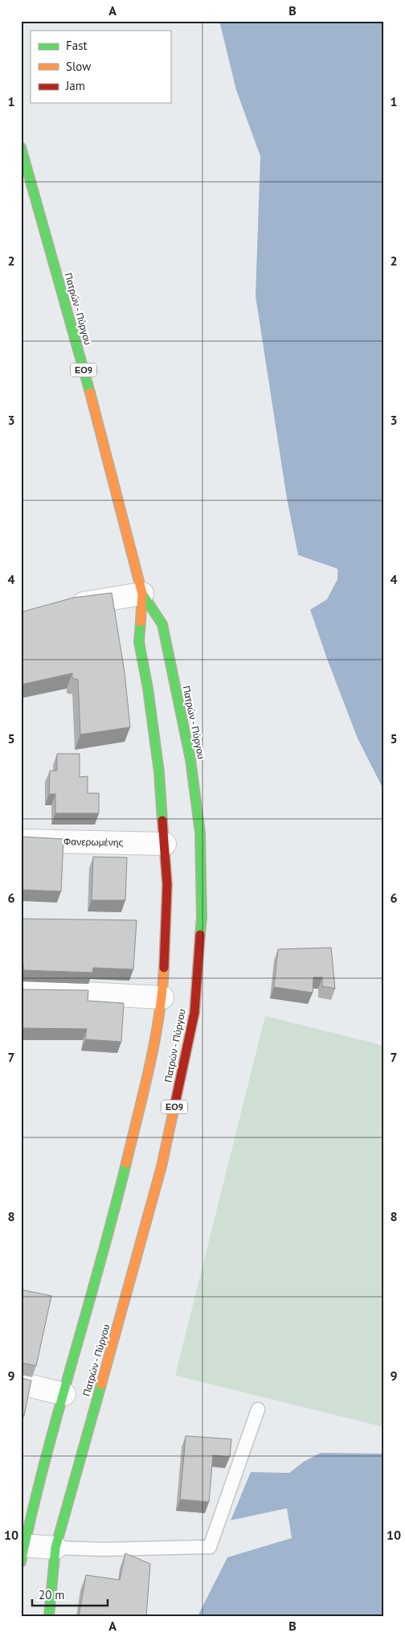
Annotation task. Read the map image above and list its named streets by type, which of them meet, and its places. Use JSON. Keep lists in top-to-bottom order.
{
  "streets": {
    "main road": ["Πατρών - Πύργου", "ΕΟ9"],
    "street": ["Φανερωμένης"]
  },
  "crossings": [
    ["Πατρών - Πύργου", "Φανερωμένης"]
  ],
  "legend": ["Fast", "Slow", "Jam"],
  "scale_bar": "20 m",
  "grid": {
    "columns": ["A", "B"],
    "rows": [
      "1",
      "2",
      "3",
      "4",
      "5",
      "6",
      "7",
      "8",
      "9",
      "10"
    ]
  }
}
